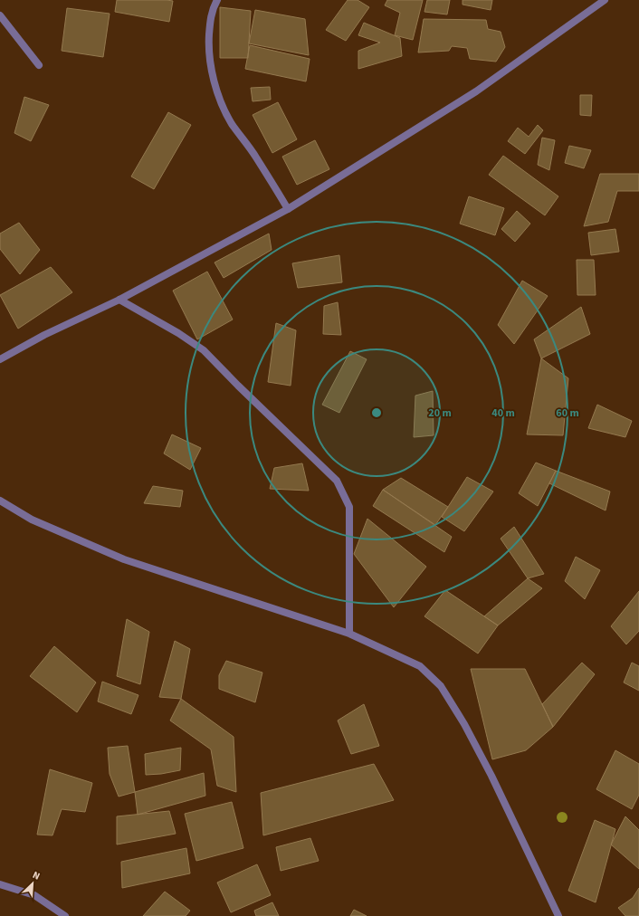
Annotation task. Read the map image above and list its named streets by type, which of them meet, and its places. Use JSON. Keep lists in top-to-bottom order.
{
  "north": "top right",
  "rings": ["20 m", "40 m", "60 m"]
}
